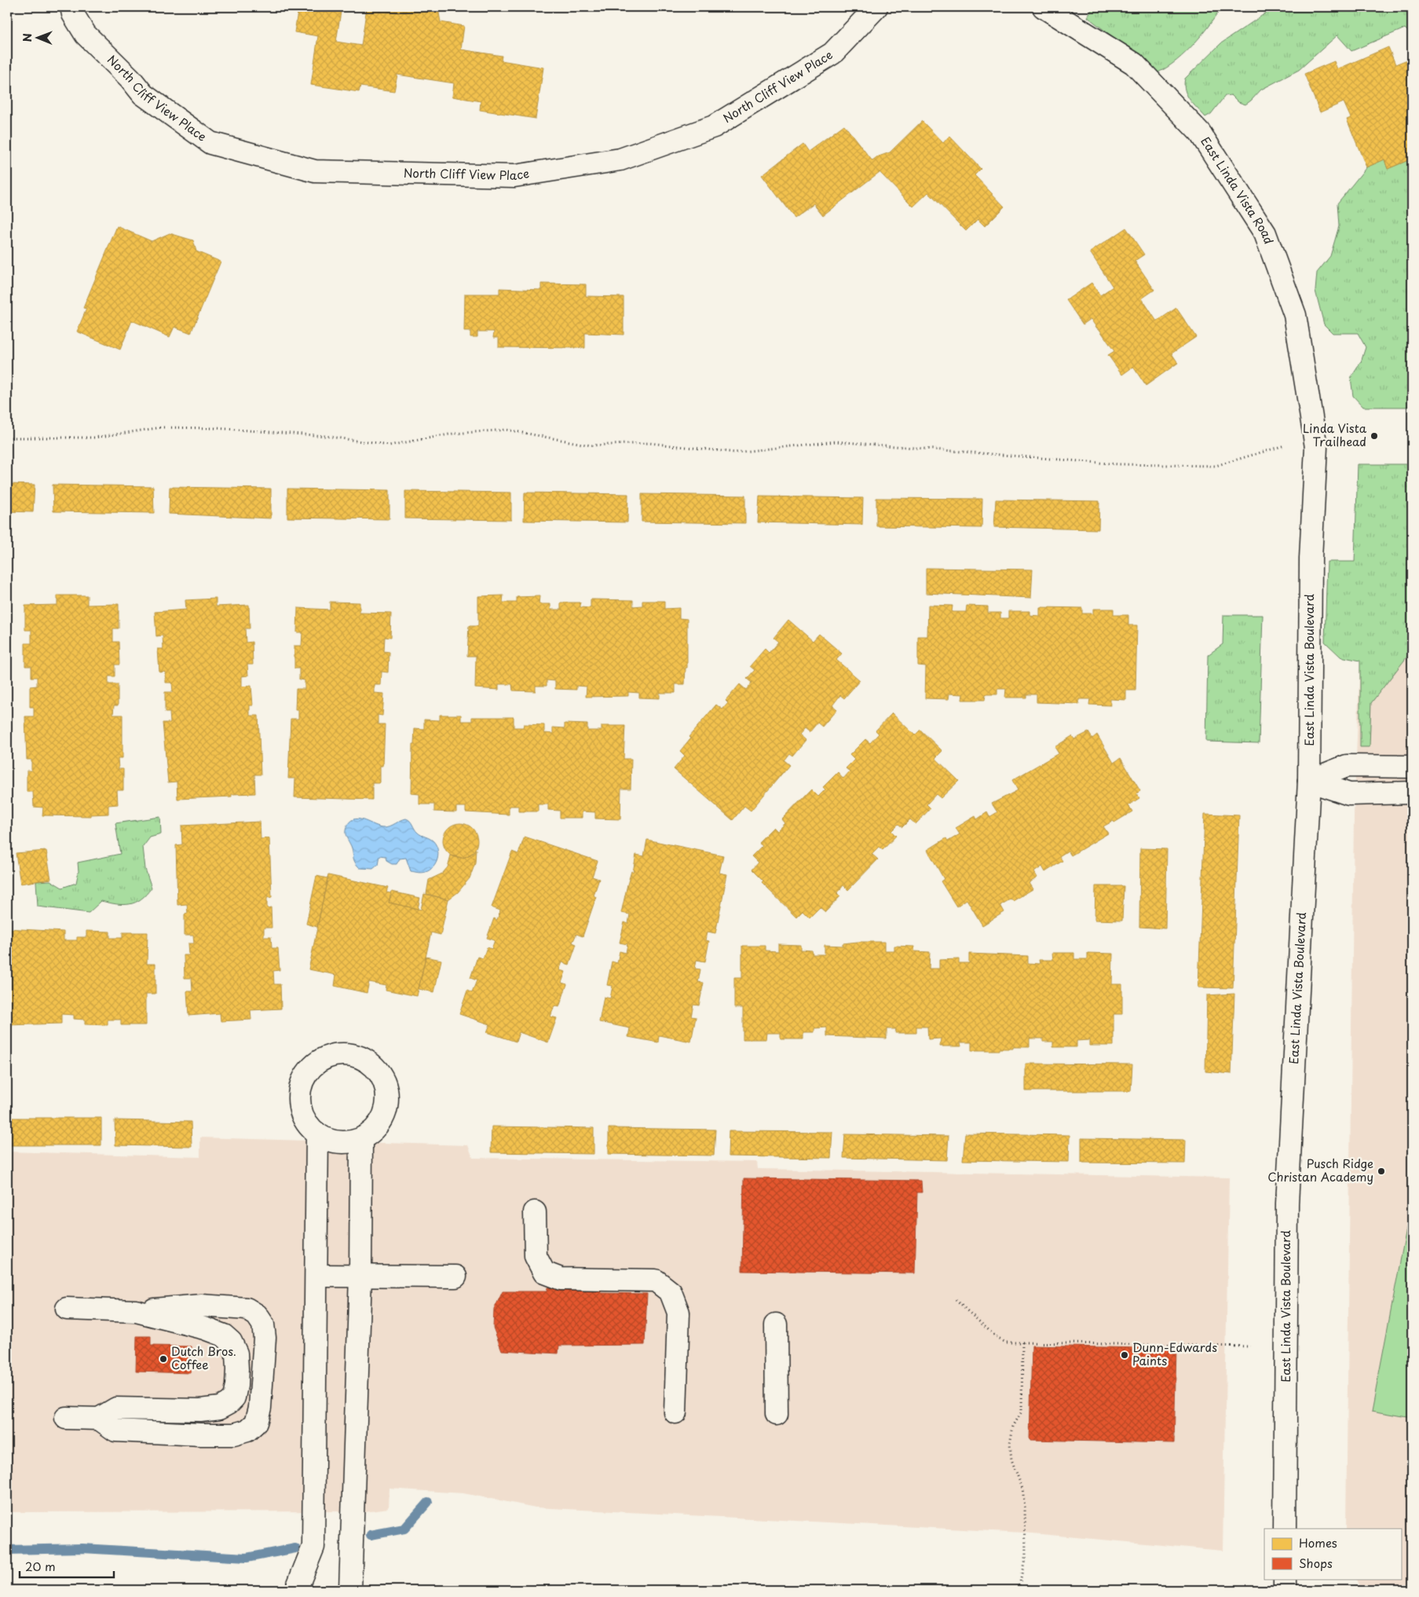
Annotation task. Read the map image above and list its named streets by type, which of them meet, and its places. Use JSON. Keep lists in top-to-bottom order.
{
  "streets": {
    "street": ["North Cliff View Place", "East Linda Vista Road", "East Linda Vista Boulevard"]
  },
  "crossings": [
    ["East Linda Vista Road", "East Linda Vista Boulevard"]
  ],
  "places": [
    "Linda Vista Trailhead",
    "Pusch Ridge Christan Academy",
    "Dunn-Edwards Paints",
    "Dutch Bros. Coffee"
  ],
  "legend": ["Homes", "Shops"],
  "scale_bar": "20 m",
  "north": "left"
}
